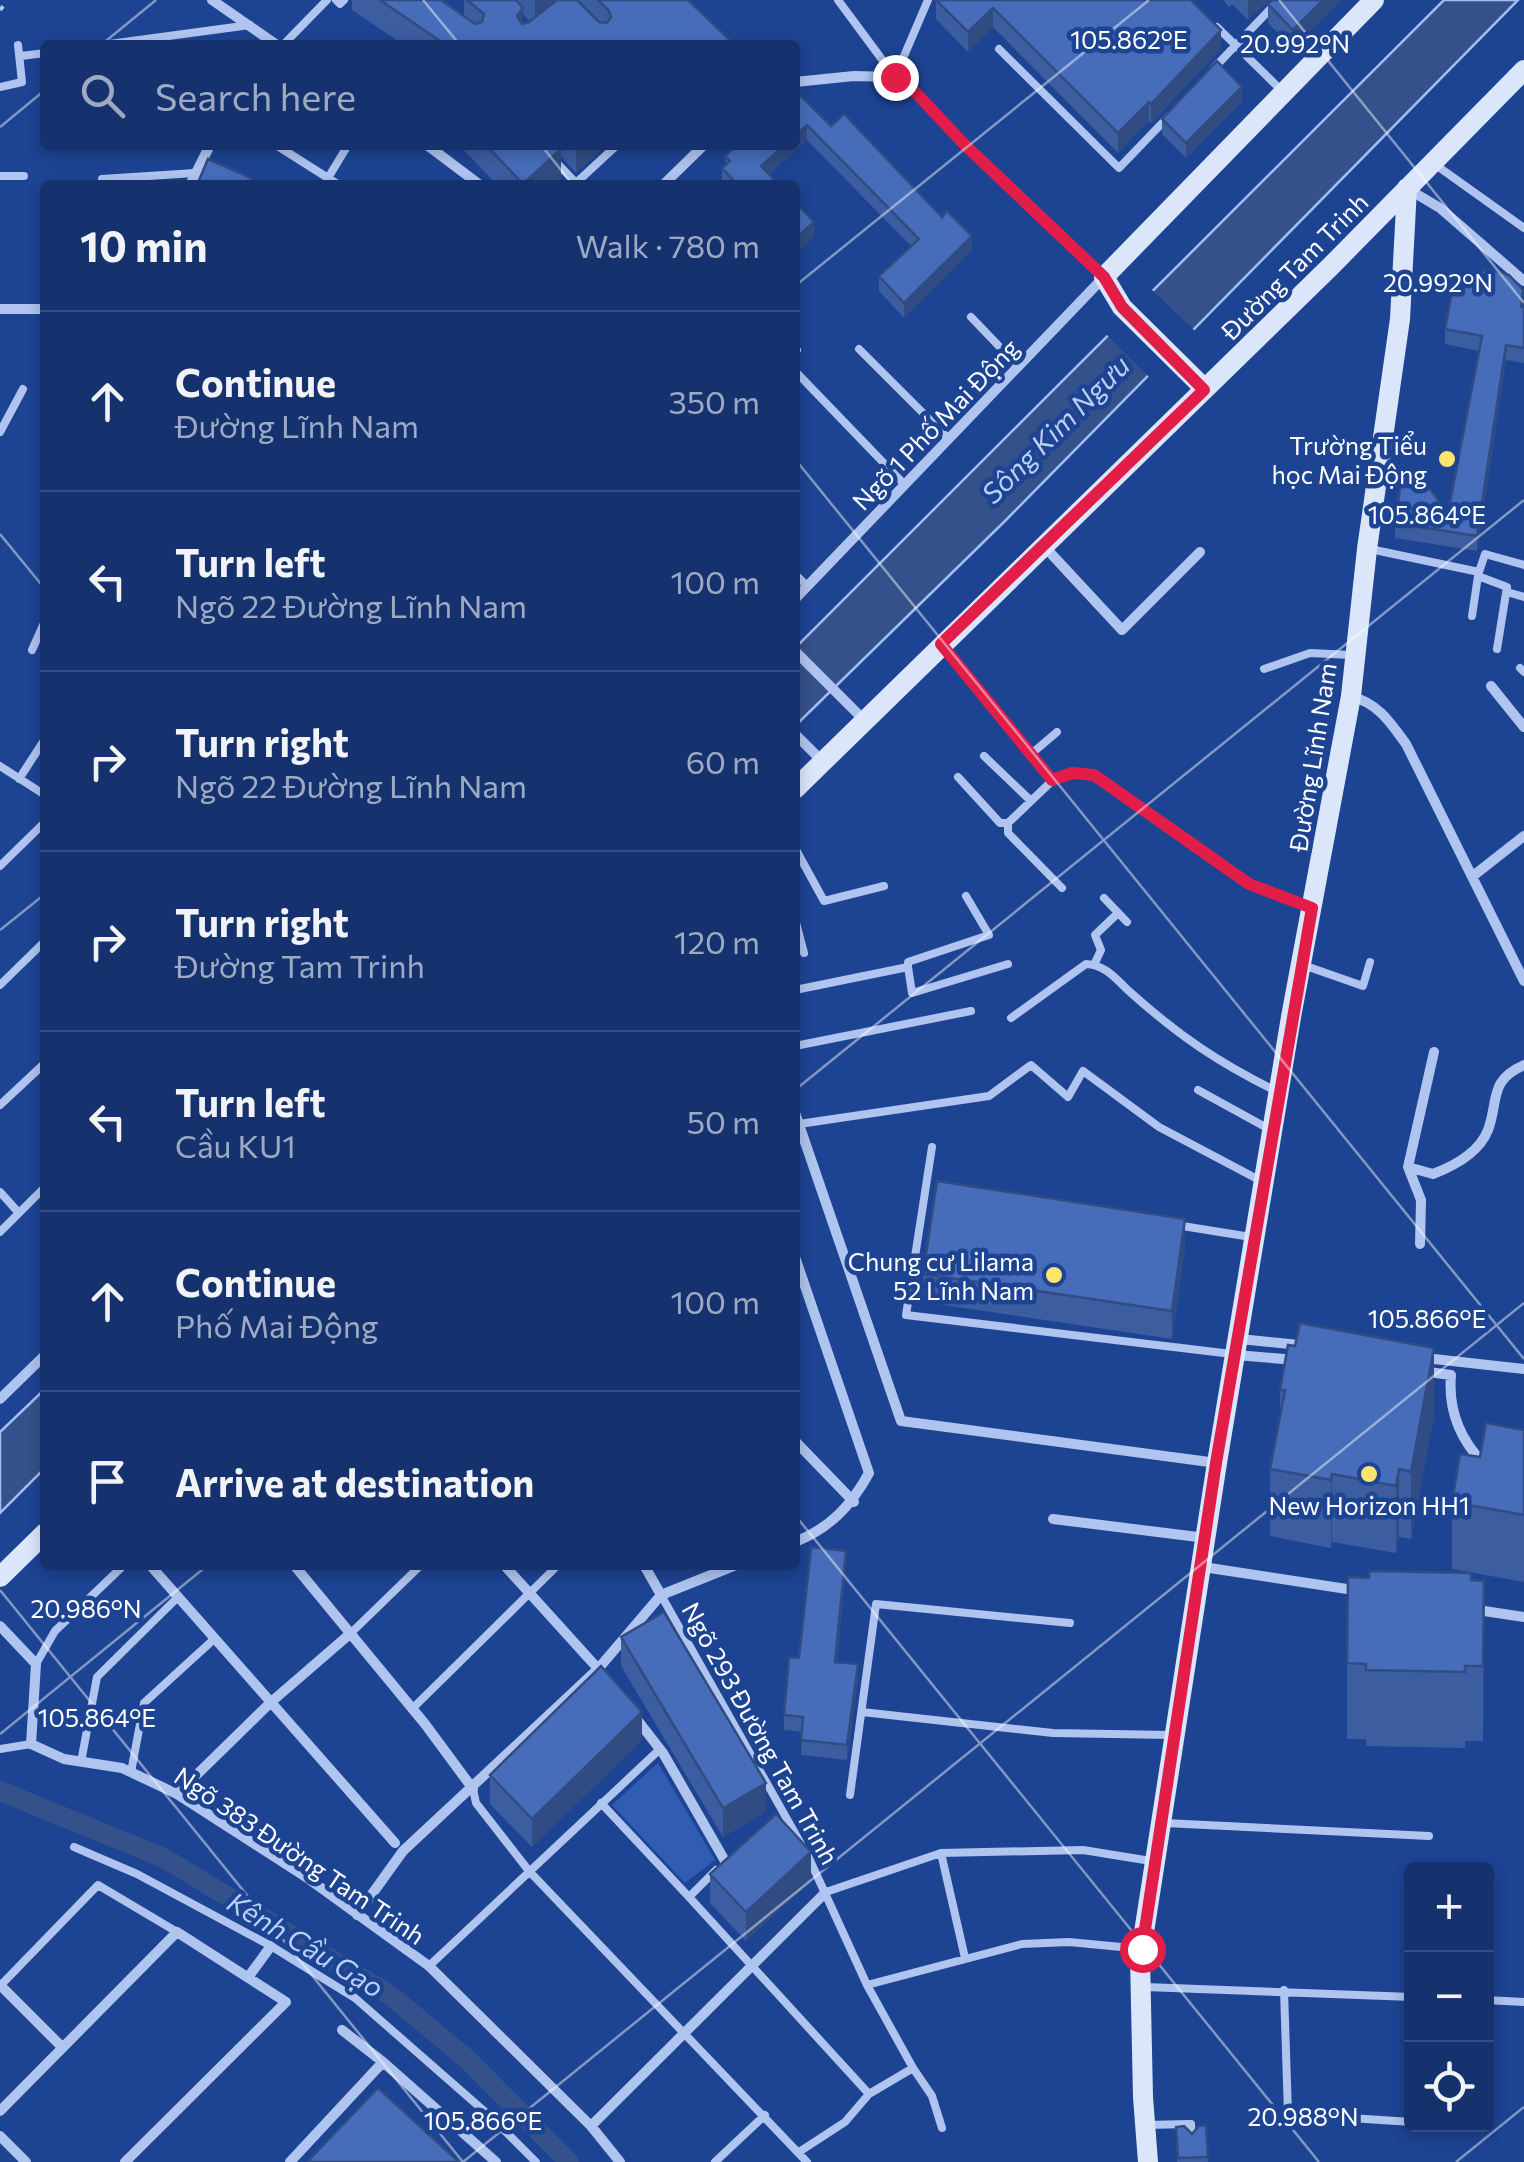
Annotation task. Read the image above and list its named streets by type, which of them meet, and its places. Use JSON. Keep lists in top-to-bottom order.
{
  "streets": {
    "main road": ["Đường Tam Trinh", "Đường Lĩnh Nam"],
    "street": ["Ngõ 1 Phố Mai Động", "Ngõ 293 Đường Tam Trinh", "Ngõ 383 Đường Tam Trinh"]
  },
  "crossings": [
    ["Đường Tam Trinh", "Đường Lĩnh Nam"],
    ["Ngõ 293 Đường Tam Trinh", "Ngõ 383 Đường Tam Trinh"]
  ],
  "water": ["Sông Kim Ngưu", "Kênh Cầu Gạo"],
  "places": ["Trường Tiểu học Mai Động", "Chung cư Lilama 52 Lĩnh Nam", "New Horizon HH1"],
  "page": {
    "search": "Search here",
    "heading": ["10 min", "Walk · 780 m"],
    "list": [
      ["Continue", "Đường Lĩnh Nam", "350 m"],
      ["Turn left", "Ngõ 22 Đường Lĩnh Nam", "100 m"],
      ["Turn right", "Ngõ 22 Đường Lĩnh Nam", "60 m"],
      ["Turn right", "Đường Tam Trinh", "120 m"],
      ["Turn left", "Cầu KU1", "50 m"],
      ["Continue", "Phố Mai Động", "100 m"],
      "Arrive at destination"
    ],
    "map_buttons": ["+", "−"]
  },
  "coordinates": [
    "105.862°E",
    "20.992°N",
    "105.864°E",
    "105.866°E",
    "20.986°N",
    "20.988°N"
  ]
}
